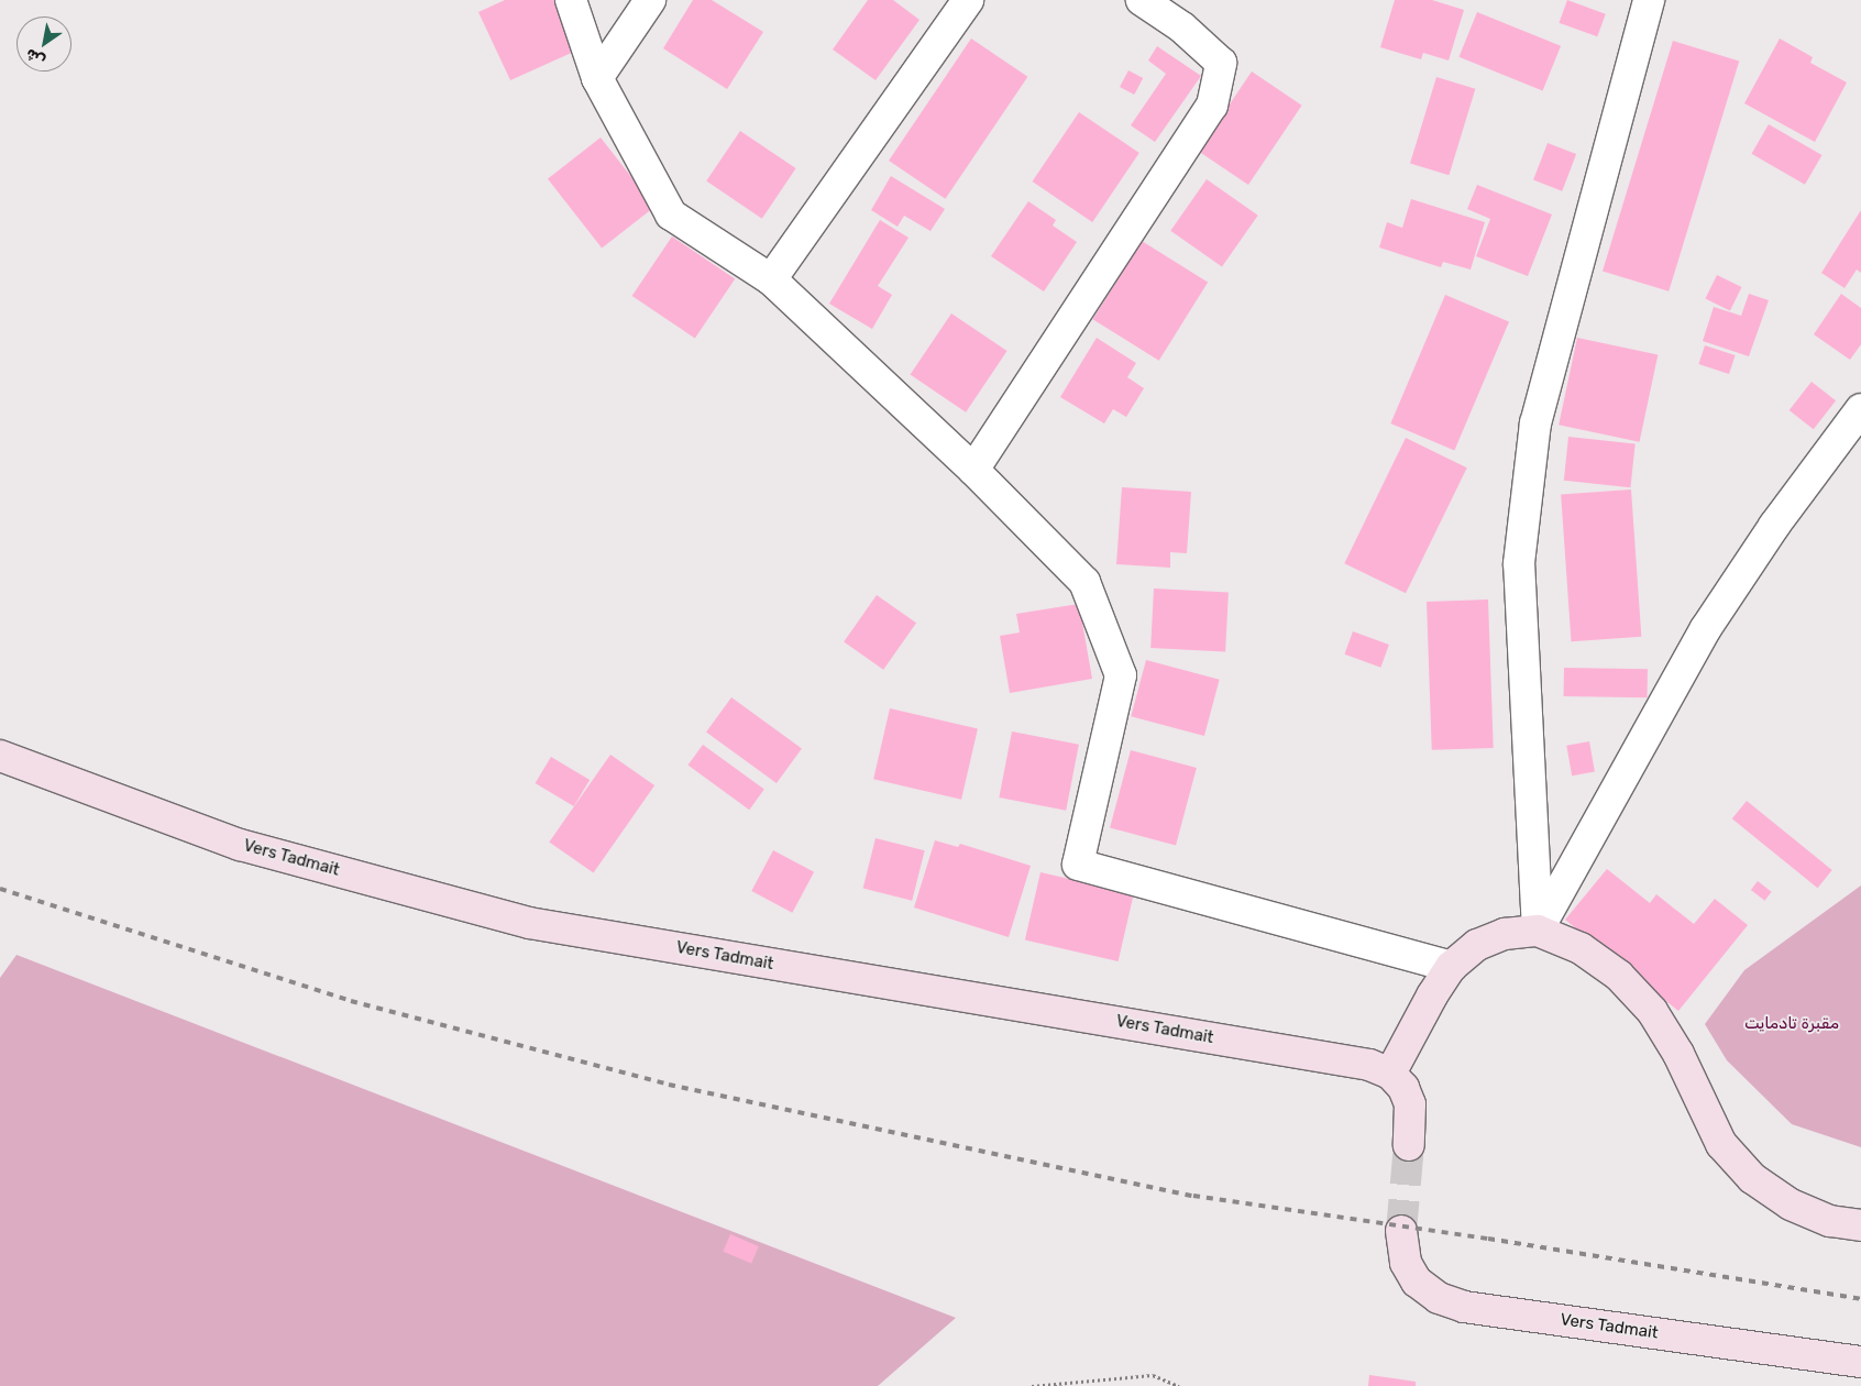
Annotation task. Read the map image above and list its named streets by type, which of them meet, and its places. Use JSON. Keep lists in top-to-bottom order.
{
  "streets": {
    "main road": ["Vers Tadmait"]
  },
  "parks": ["مقبرة تادمايت"],
  "north": "bottom left"
}
